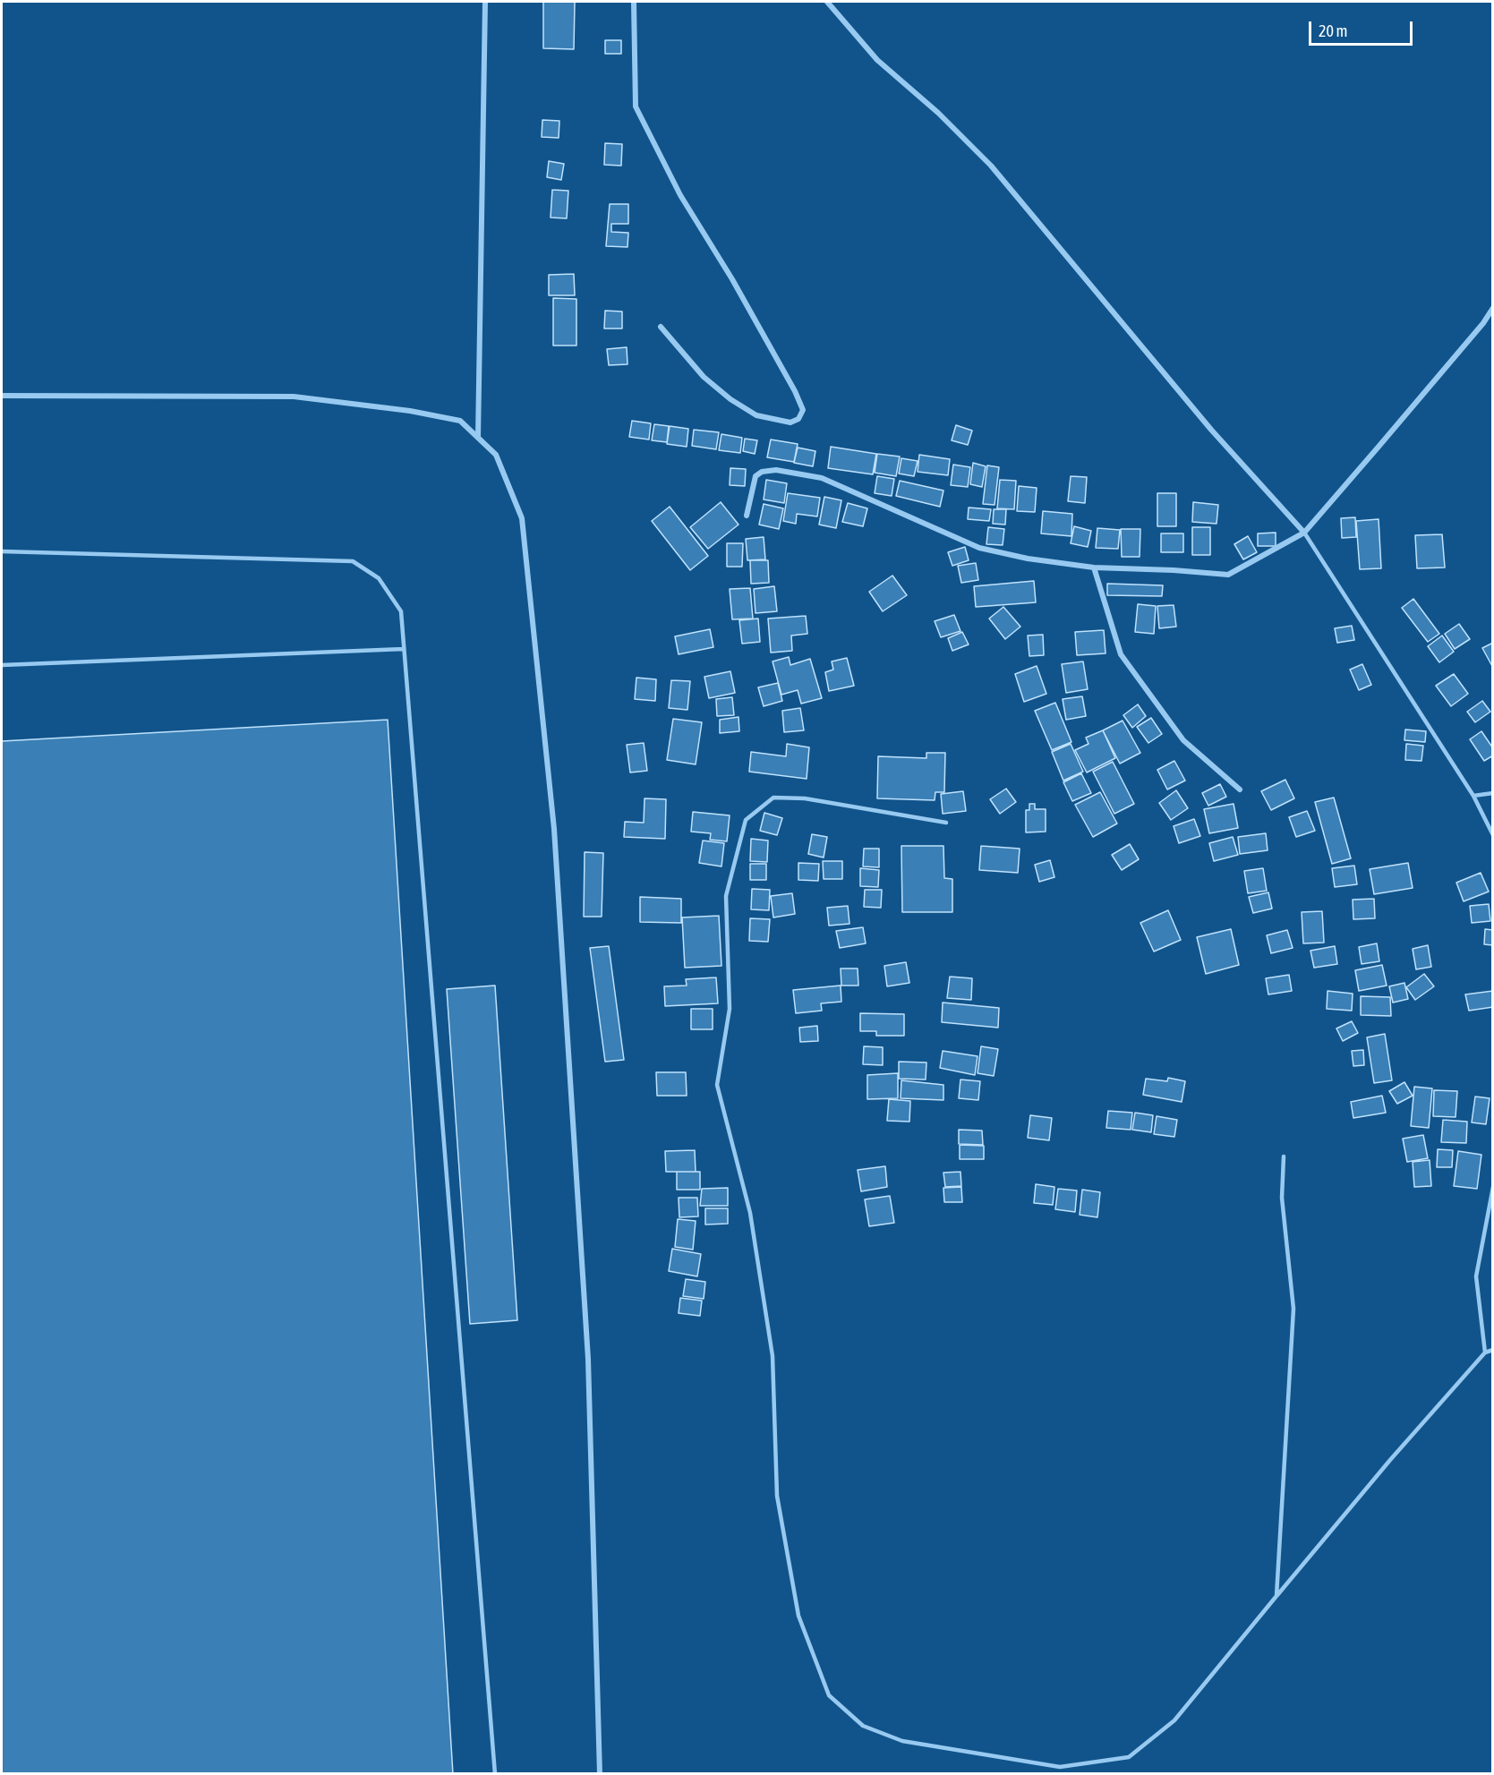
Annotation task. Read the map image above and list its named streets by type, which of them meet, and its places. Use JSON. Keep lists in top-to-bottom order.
{
  "scale_bar": "20 m"
}
